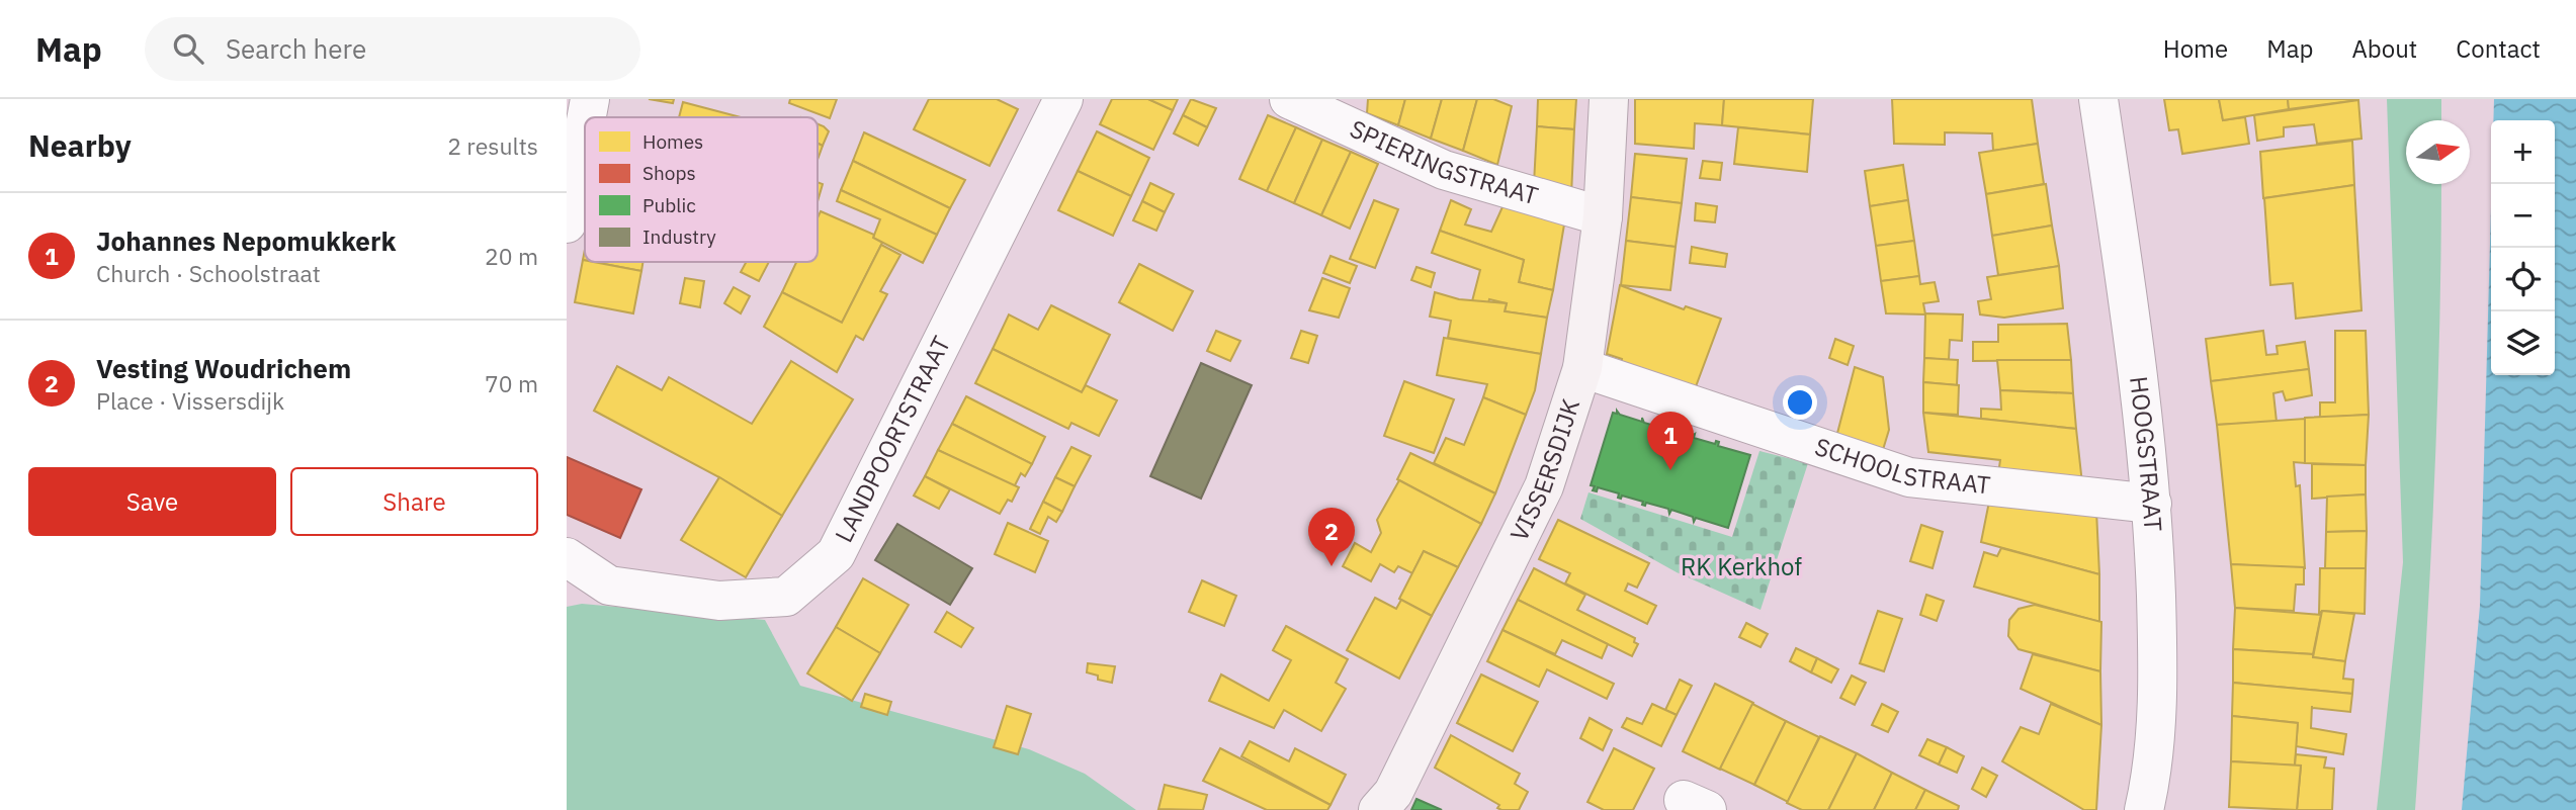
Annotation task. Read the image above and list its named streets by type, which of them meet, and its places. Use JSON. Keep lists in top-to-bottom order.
{
  "streets": {
    "street": [
      "SPIERINGSTRAAT",
      "LANDPOORTSTRAAT",
      "HOOGSTRAAT",
      "SCHOOLSTRAAT",
      "VISSERSDIJK"
    ]
  },
  "crossings": [
    ["SPIERINGSTRAAT", "VISSERSDIJK"],
    ["HOOGSTRAAT", "SCHOOLSTRAAT"],
    ["SCHOOLSTRAAT", "VISSERSDIJK"]
  ],
  "parks": ["RK Kerkhof"],
  "legend": [
    "Homes",
    "Shops",
    "Public",
    "Industry"
  ],
  "north": "right",
  "page": {
    "header": "Map",
    "search": "Search here",
    "nav": [
      "Home",
      "Map",
      "About",
      "Contact"
    ],
    "heading": ["Nearby", "2 results"],
    "map_buttons": ["+", "−"],
    "list": [
      {
        "mark": "1",
        "name": "Johannes Nepomukkerk",
        "note": "Church · Schoolstraat",
        "value": "20 m"
      },
      {
        "mark": "2",
        "name": "Vesting Woudrichem",
        "note": "Place · Vissersdijk",
        "value": "70 m"
      }
    ],
    "pins": ["1", "2"],
    "buttons": ["Save", "Share"]
  }
}
